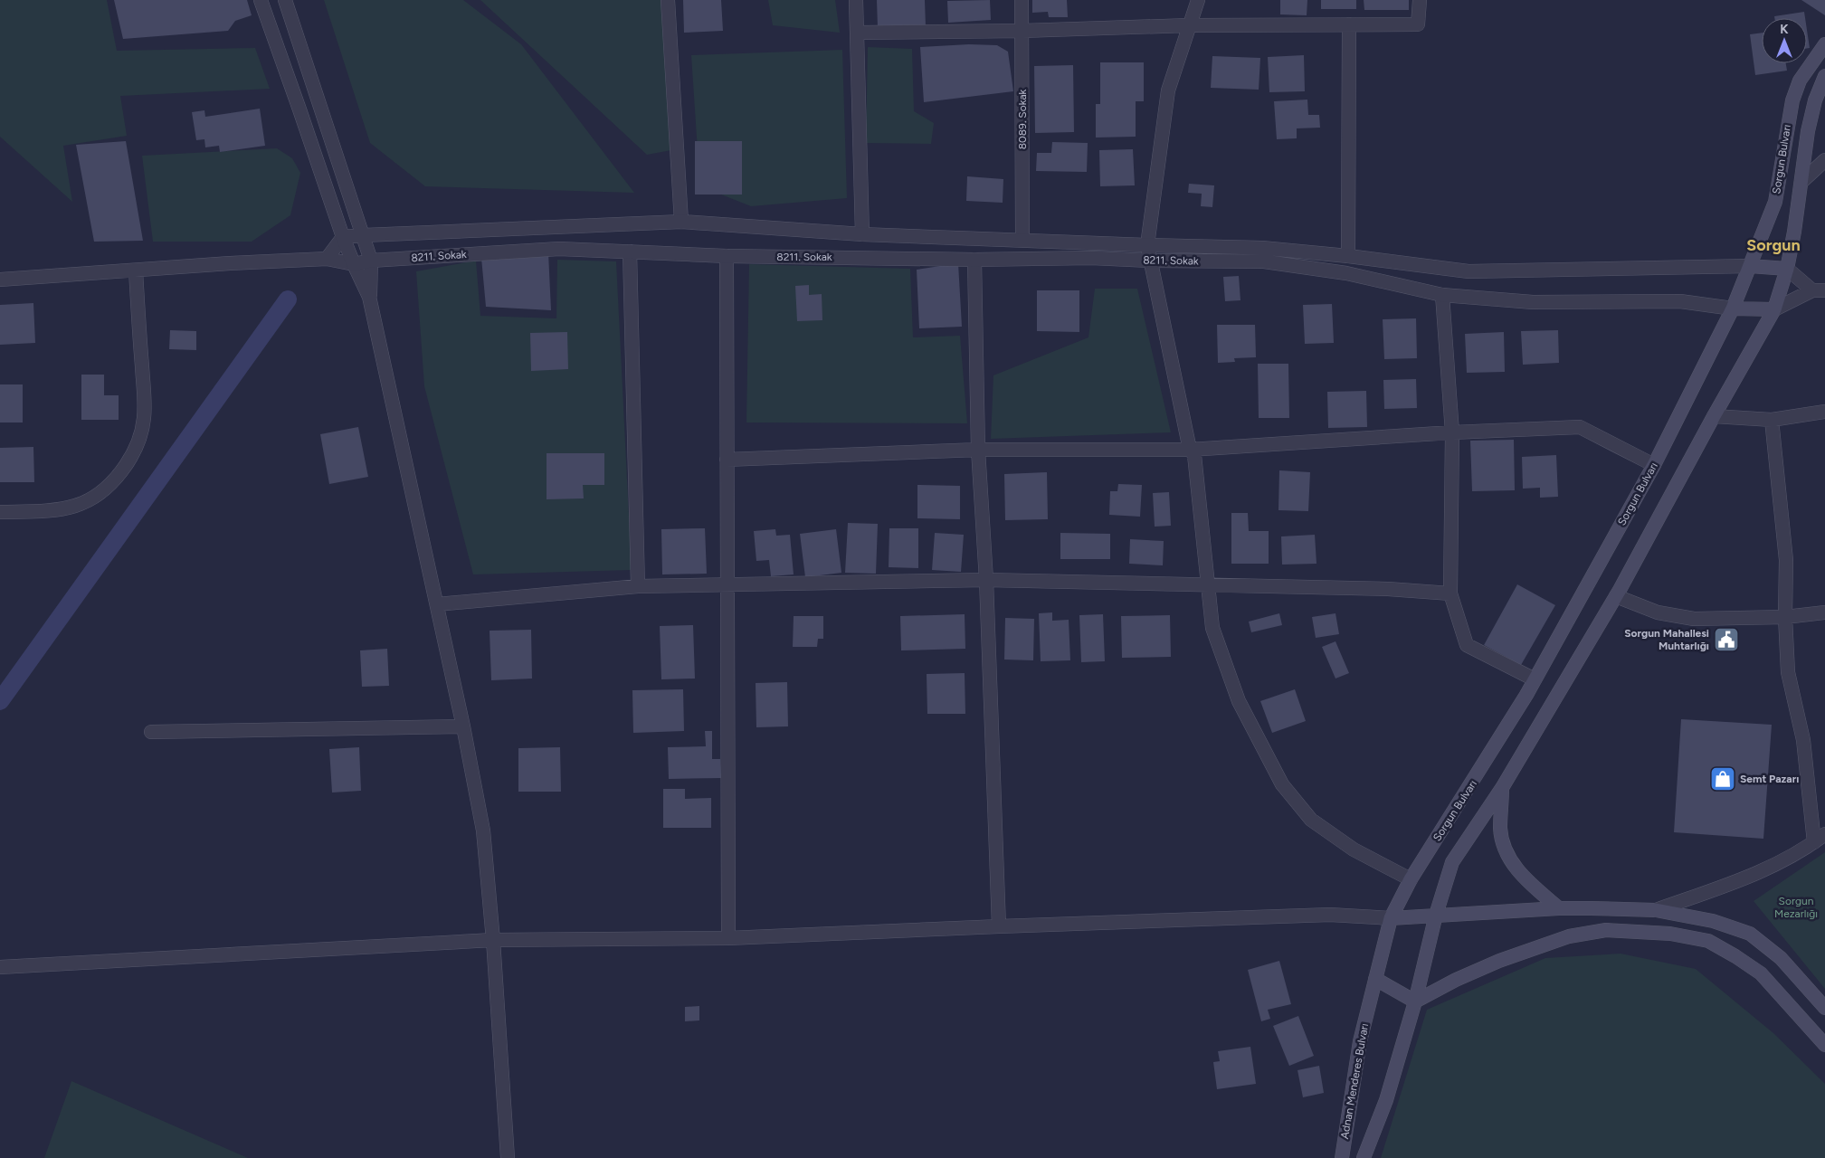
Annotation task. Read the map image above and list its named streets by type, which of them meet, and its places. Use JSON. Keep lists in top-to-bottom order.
{
  "streets": {
    "main road": ["Sorgun Bulvarı", "Adnan Menderes Bulvarı"],
    "street": ["8089. Sokak", "8211. Sokak"]
  },
  "crossings": [
    ["Sorgun Bulvarı", "8211. Sokak"],
    ["Sorgun Bulvarı", "Adnan Menderes Bulvarı"]
  ],
  "districts": ["Sorgun"],
  "parks": ["Sorgun Mezarlığı"],
  "places": {
    "public building": ["Sorgun Mahallesi Muhtarlığı"],
    "shop": ["Semt Pazarı"]
  },
  "north": "top"
}
